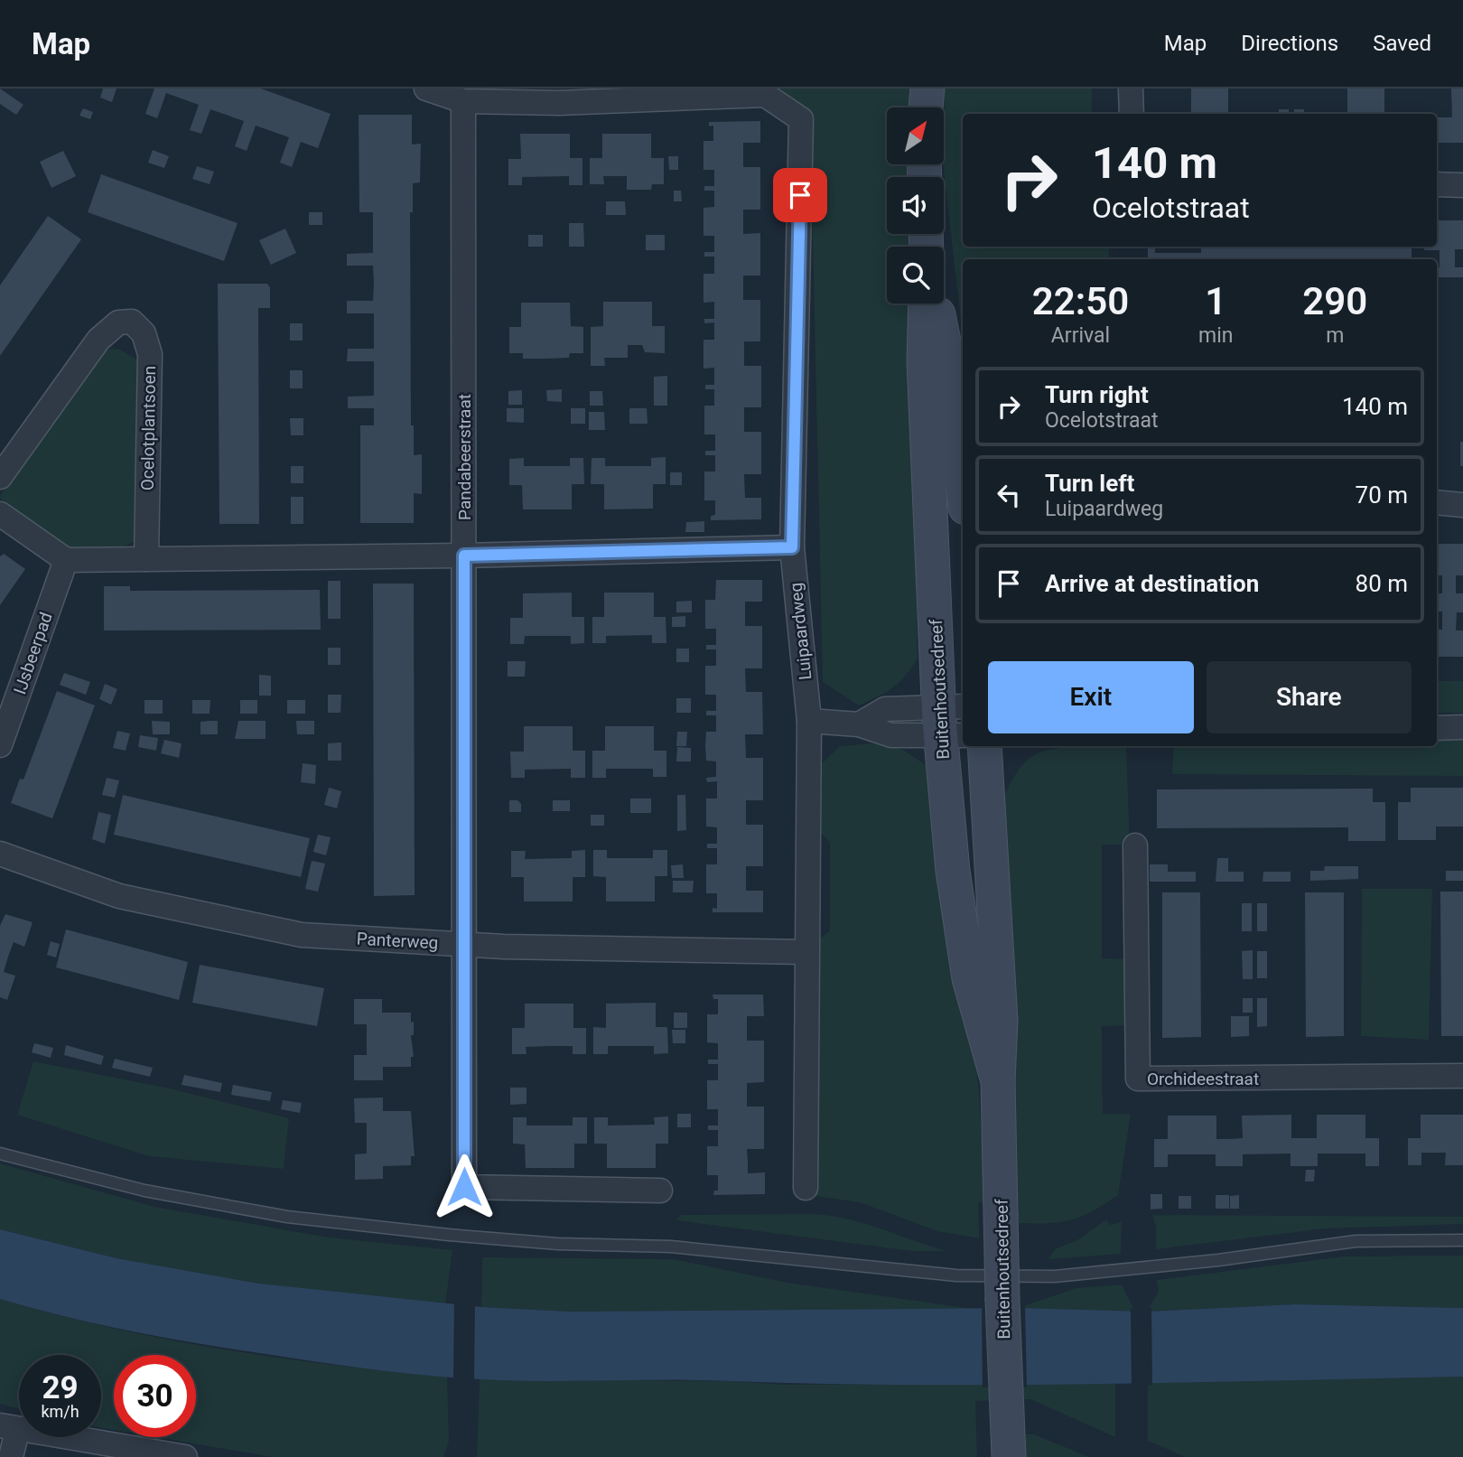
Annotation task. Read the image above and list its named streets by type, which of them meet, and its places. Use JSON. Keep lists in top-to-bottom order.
{
  "streets": {
    "main road": ["Buitenhoutsedreef"],
    "street": [
      "Ocelotplantsoen",
      "Pandabeerstraat",
      "Luipaardweg",
      "IJsbeerpad",
      "Panterweg",
      "Orchideestraat"
    ]
  },
  "crossings": [
    ["Pandabeerstraat", "Luipaardweg"],
    ["Pandabeerstraat", "Panterweg"],
    ["Luipaardweg", "Panterweg"]
  ],
  "north": "top right",
  "page": {
    "header": "Map",
    "nav": ["Map", "Directions", "Saved"],
    "turn": ["140 m", "Ocelotstraat"],
    "eta": [
      "22:50",
      "Arrival",
      "1",
      "min",
      "290",
      "m"
    ],
    "list": [
      {
        "name": "Turn right",
        "note": "Ocelotstraat",
        "value": "140 m"
      },
      {
        "name": "Turn left",
        "note": "Luipaardweg",
        "value": "70 m"
      },
      {
        "name": "Arrive at destination",
        "value": "80 m"
      }
    ],
    "buttons": ["Exit", "Share"],
    "speed": "29 km/h",
    "limit": "30"
  }
}
